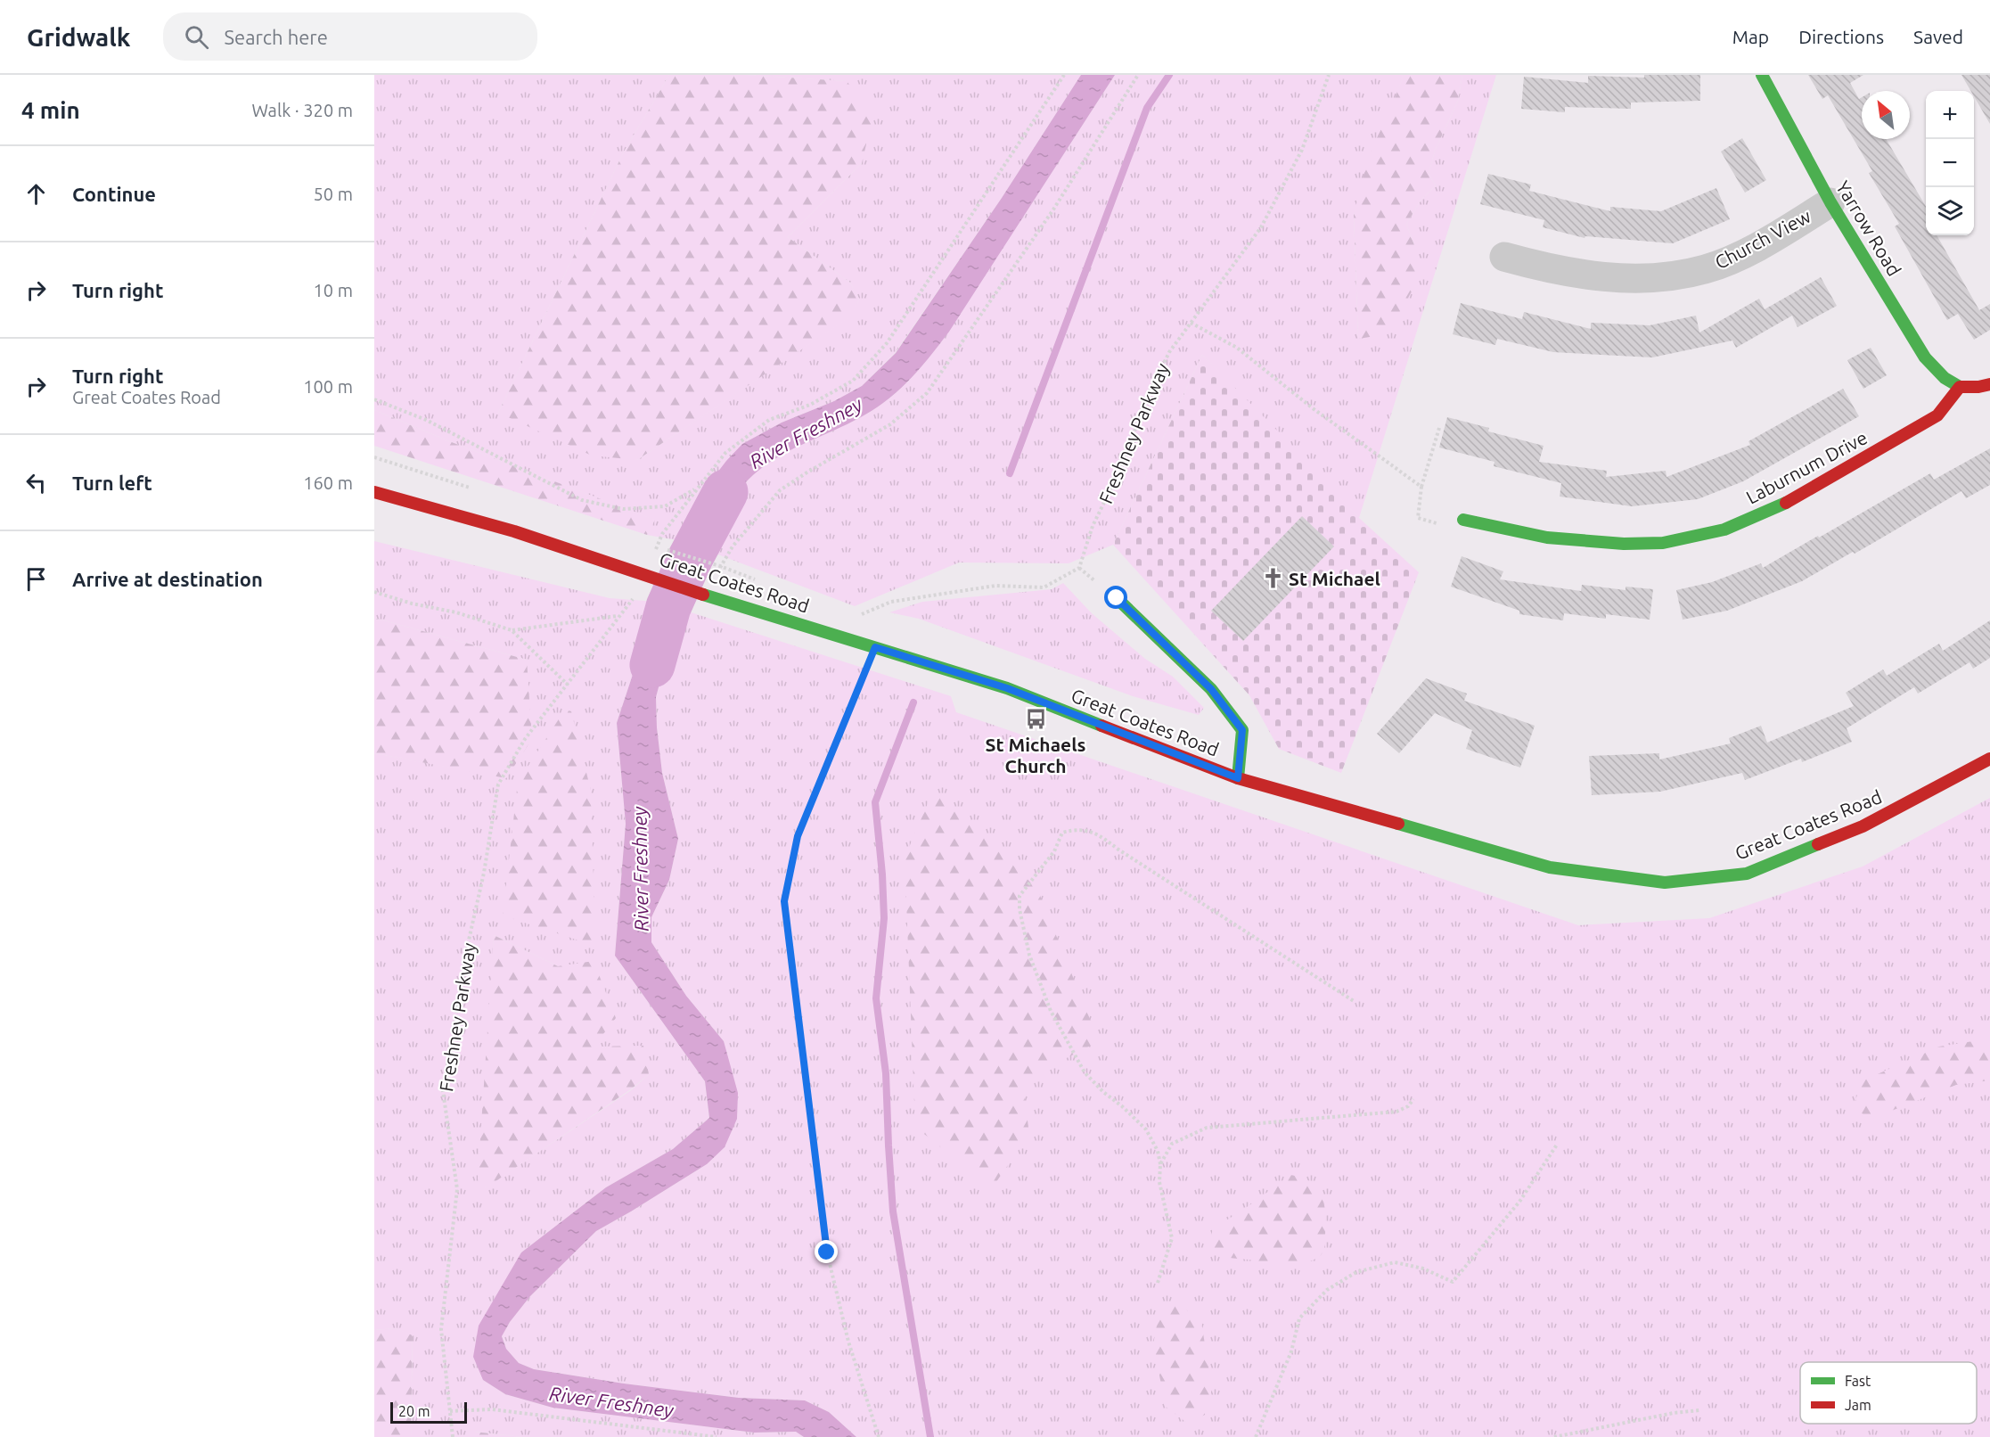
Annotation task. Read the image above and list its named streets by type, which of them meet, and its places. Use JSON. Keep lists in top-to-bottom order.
{
  "streets": {
    "main road": ["Yarrow Road", "Laburnum Drive", "Great Coates Road"],
    "street": ["Church View"],
    "path": ["Freshney Parkway"]
  },
  "crossings": [
    ["Yarrow Road", "Church View"],
    ["Yarrow Road", "Laburnum Drive"]
  ],
  "water": ["River Freshney"],
  "places": {
    "church": ["St Michael"],
    "bus stop": ["St Michaels Church"]
  },
  "legend": ["Fast", "Jam"],
  "scale_bar": "20 m",
  "north": "top left",
  "page": {
    "header": "Gridwalk",
    "search": "Search here",
    "nav": ["Map", "Directions", "Saved"],
    "heading": ["4 min", "Walk · 320 m"],
    "map_buttons": ["+", "−"],
    "list": [
      ["Continue", "50 m"],
      ["Turn right", "10 m"],
      ["Turn right", "Great Coates Road", "100 m"],
      ["Turn left", "160 m"],
      "Arrive at destination"
    ],
    "scale": "20 m"
  }
}
